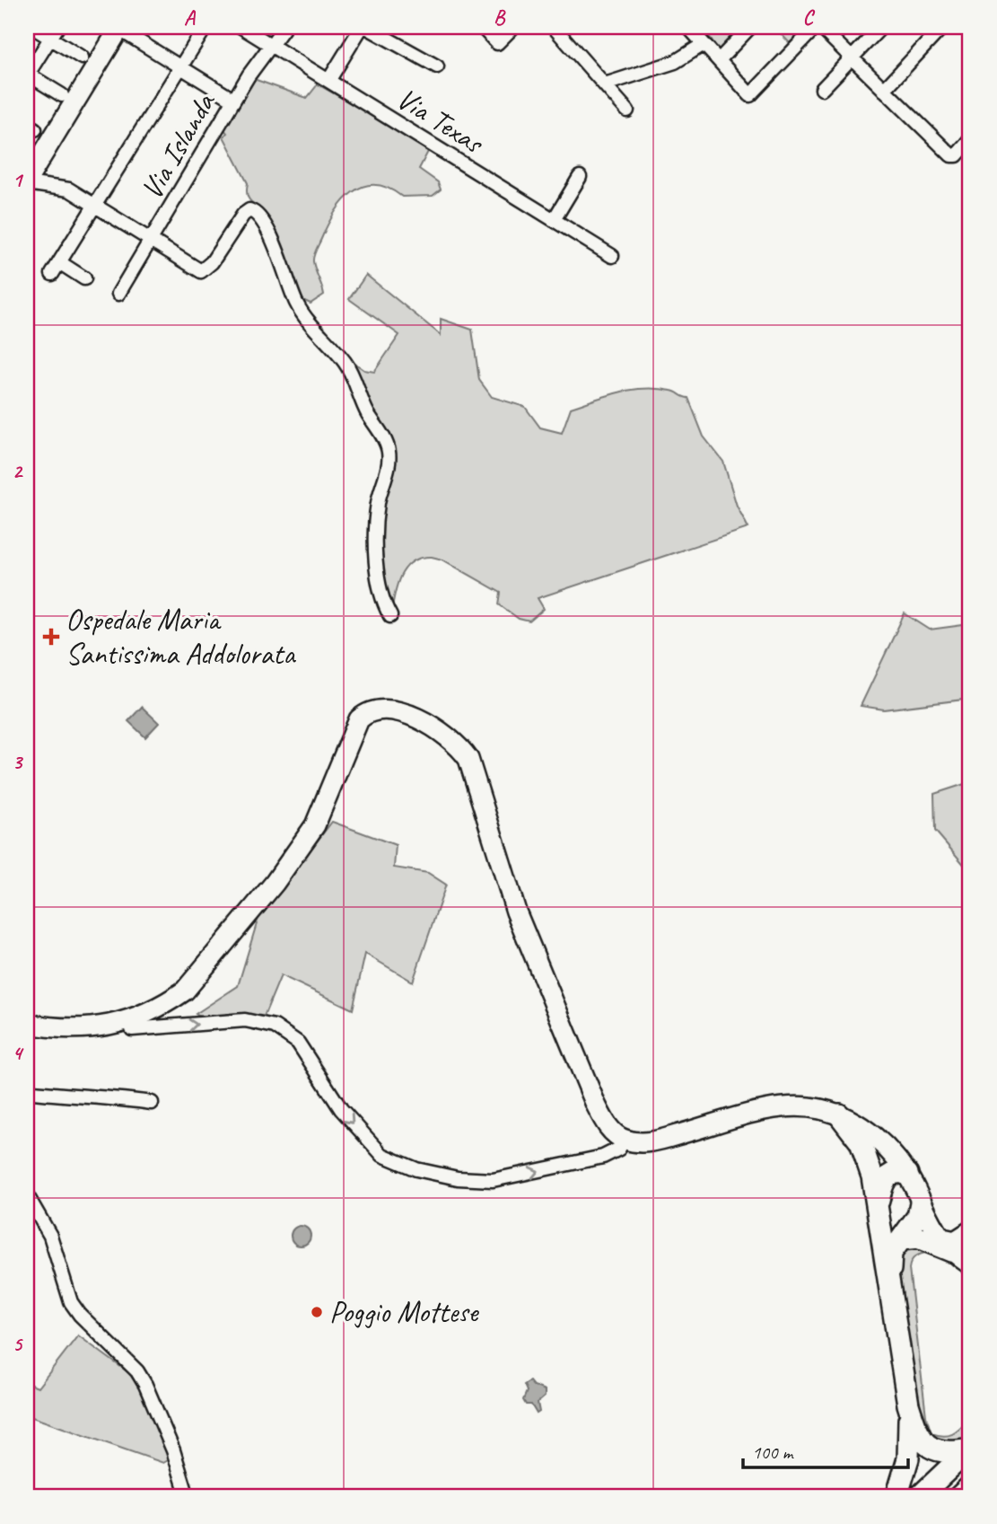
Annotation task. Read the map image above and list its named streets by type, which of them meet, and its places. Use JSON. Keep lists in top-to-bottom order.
{
  "streets": {
    "street": ["Via Texas", "Via Islanda"]
  },
  "crossings": [
    ["Via Texas", "Via Islanda"]
  ],
  "places": {
    "health": ["Ospedale Maria Santissima Addolorata"],
    "other": ["Poggio Mottese"]
  },
  "scale_bar": "100 m",
  "grid": {
    "columns": ["A", "B", "C"],
    "rows": [
      "1",
      "2",
      "3",
      "4",
      "5"
    ]
  }
}
